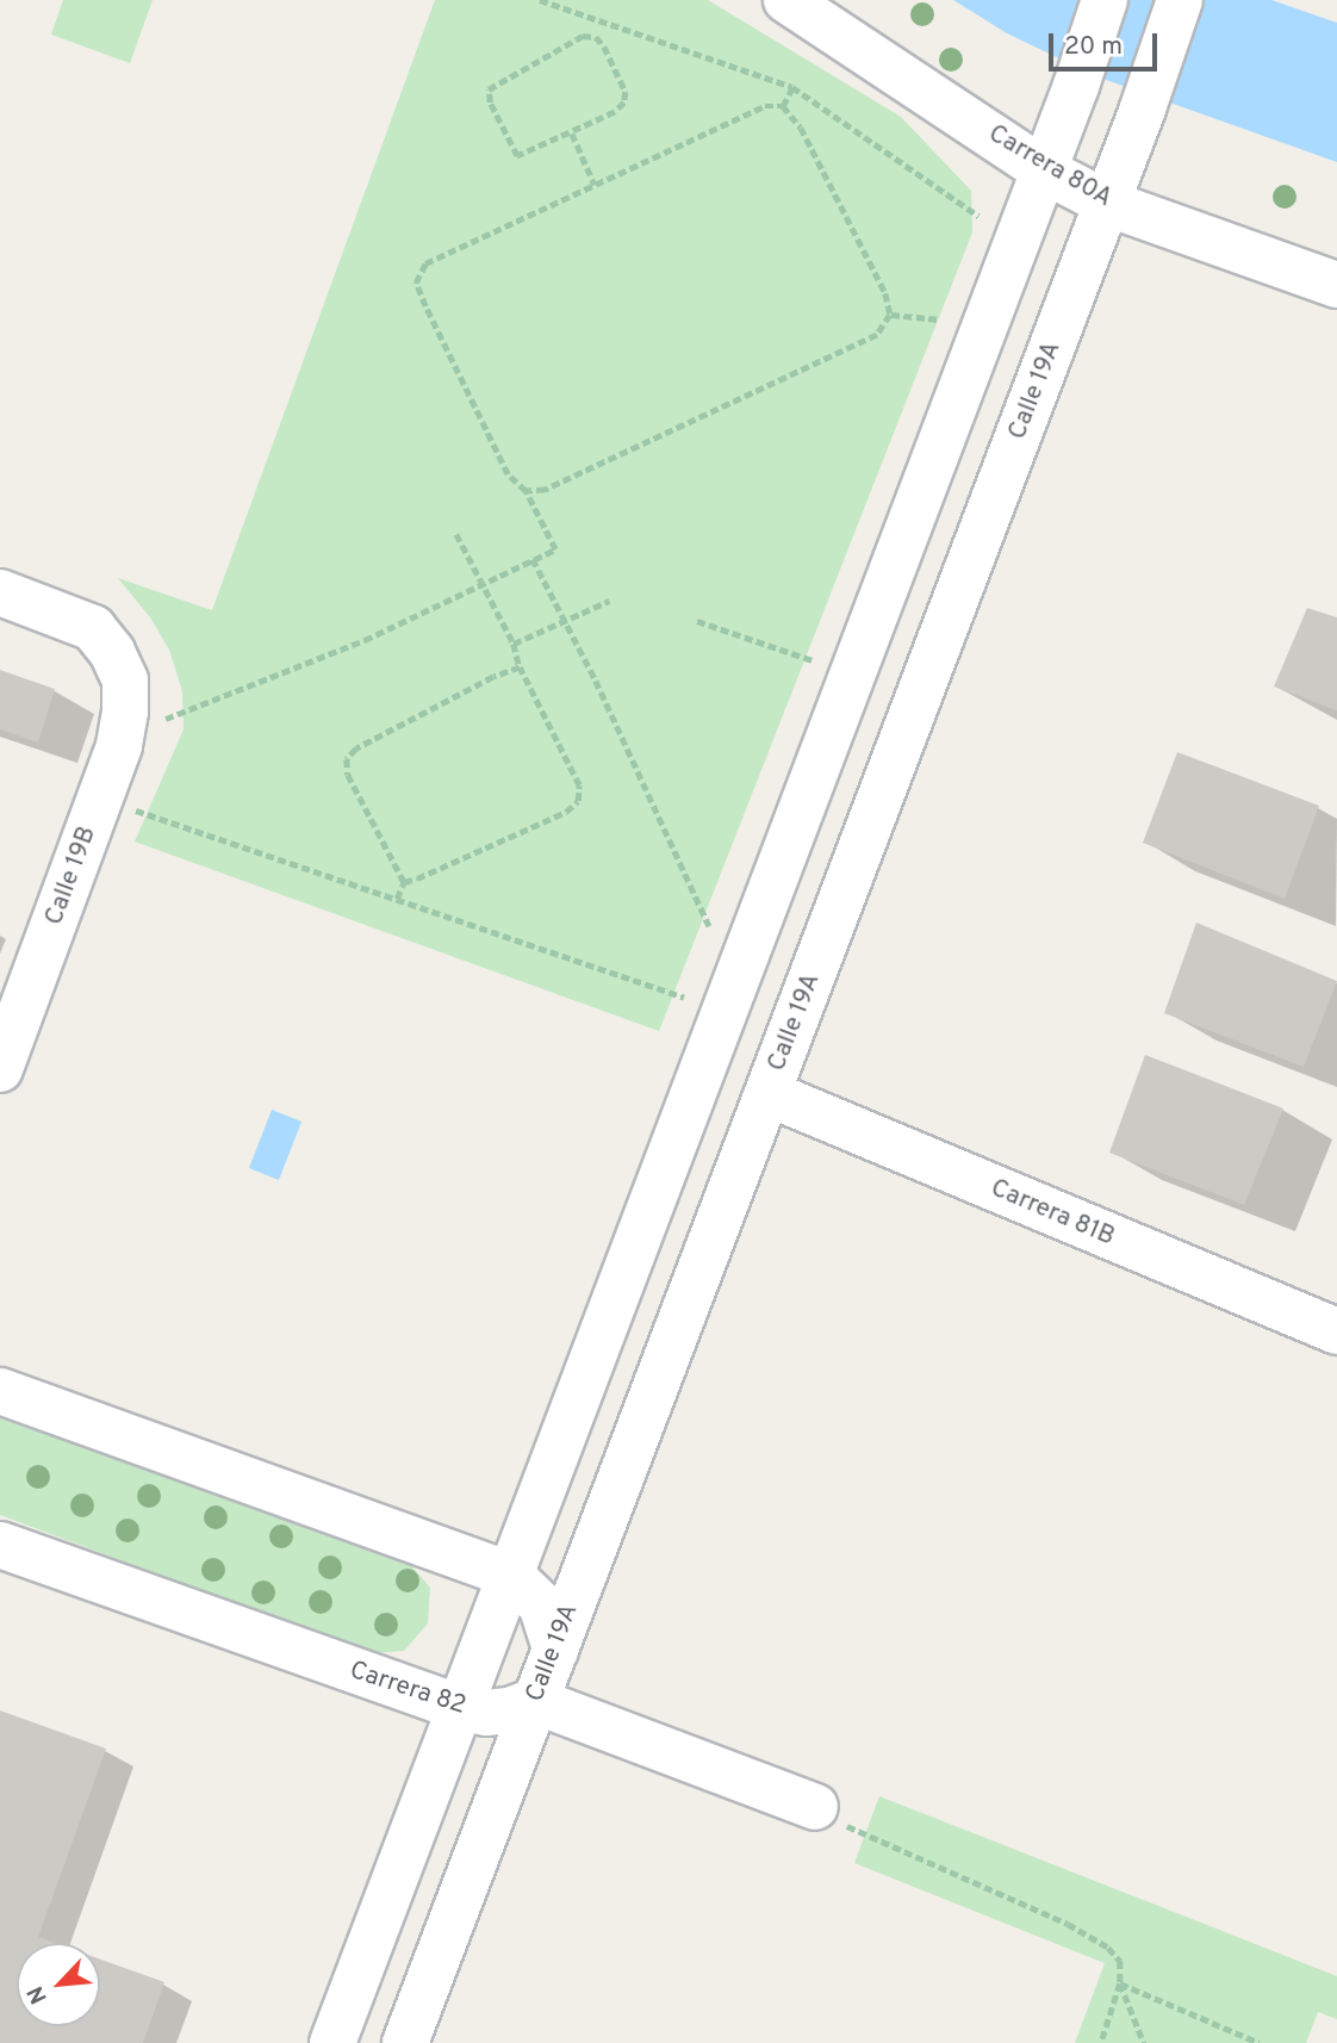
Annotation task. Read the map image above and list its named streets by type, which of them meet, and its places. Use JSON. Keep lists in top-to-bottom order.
{
  "streets": {
    "street": [
      "Carrera 80A",
      "Calle 19A",
      "Calle 19B",
      "Carrera 81B",
      "Carrera 82"
    ]
  },
  "crossings": [
    ["Carrera 80A", "Calle 19A"],
    ["Calle 19A", "Carrera 81B"],
    ["Calle 19A", "Carrera 82"]
  ],
  "scale_bar": "20 m",
  "north": "bottom left"
}
